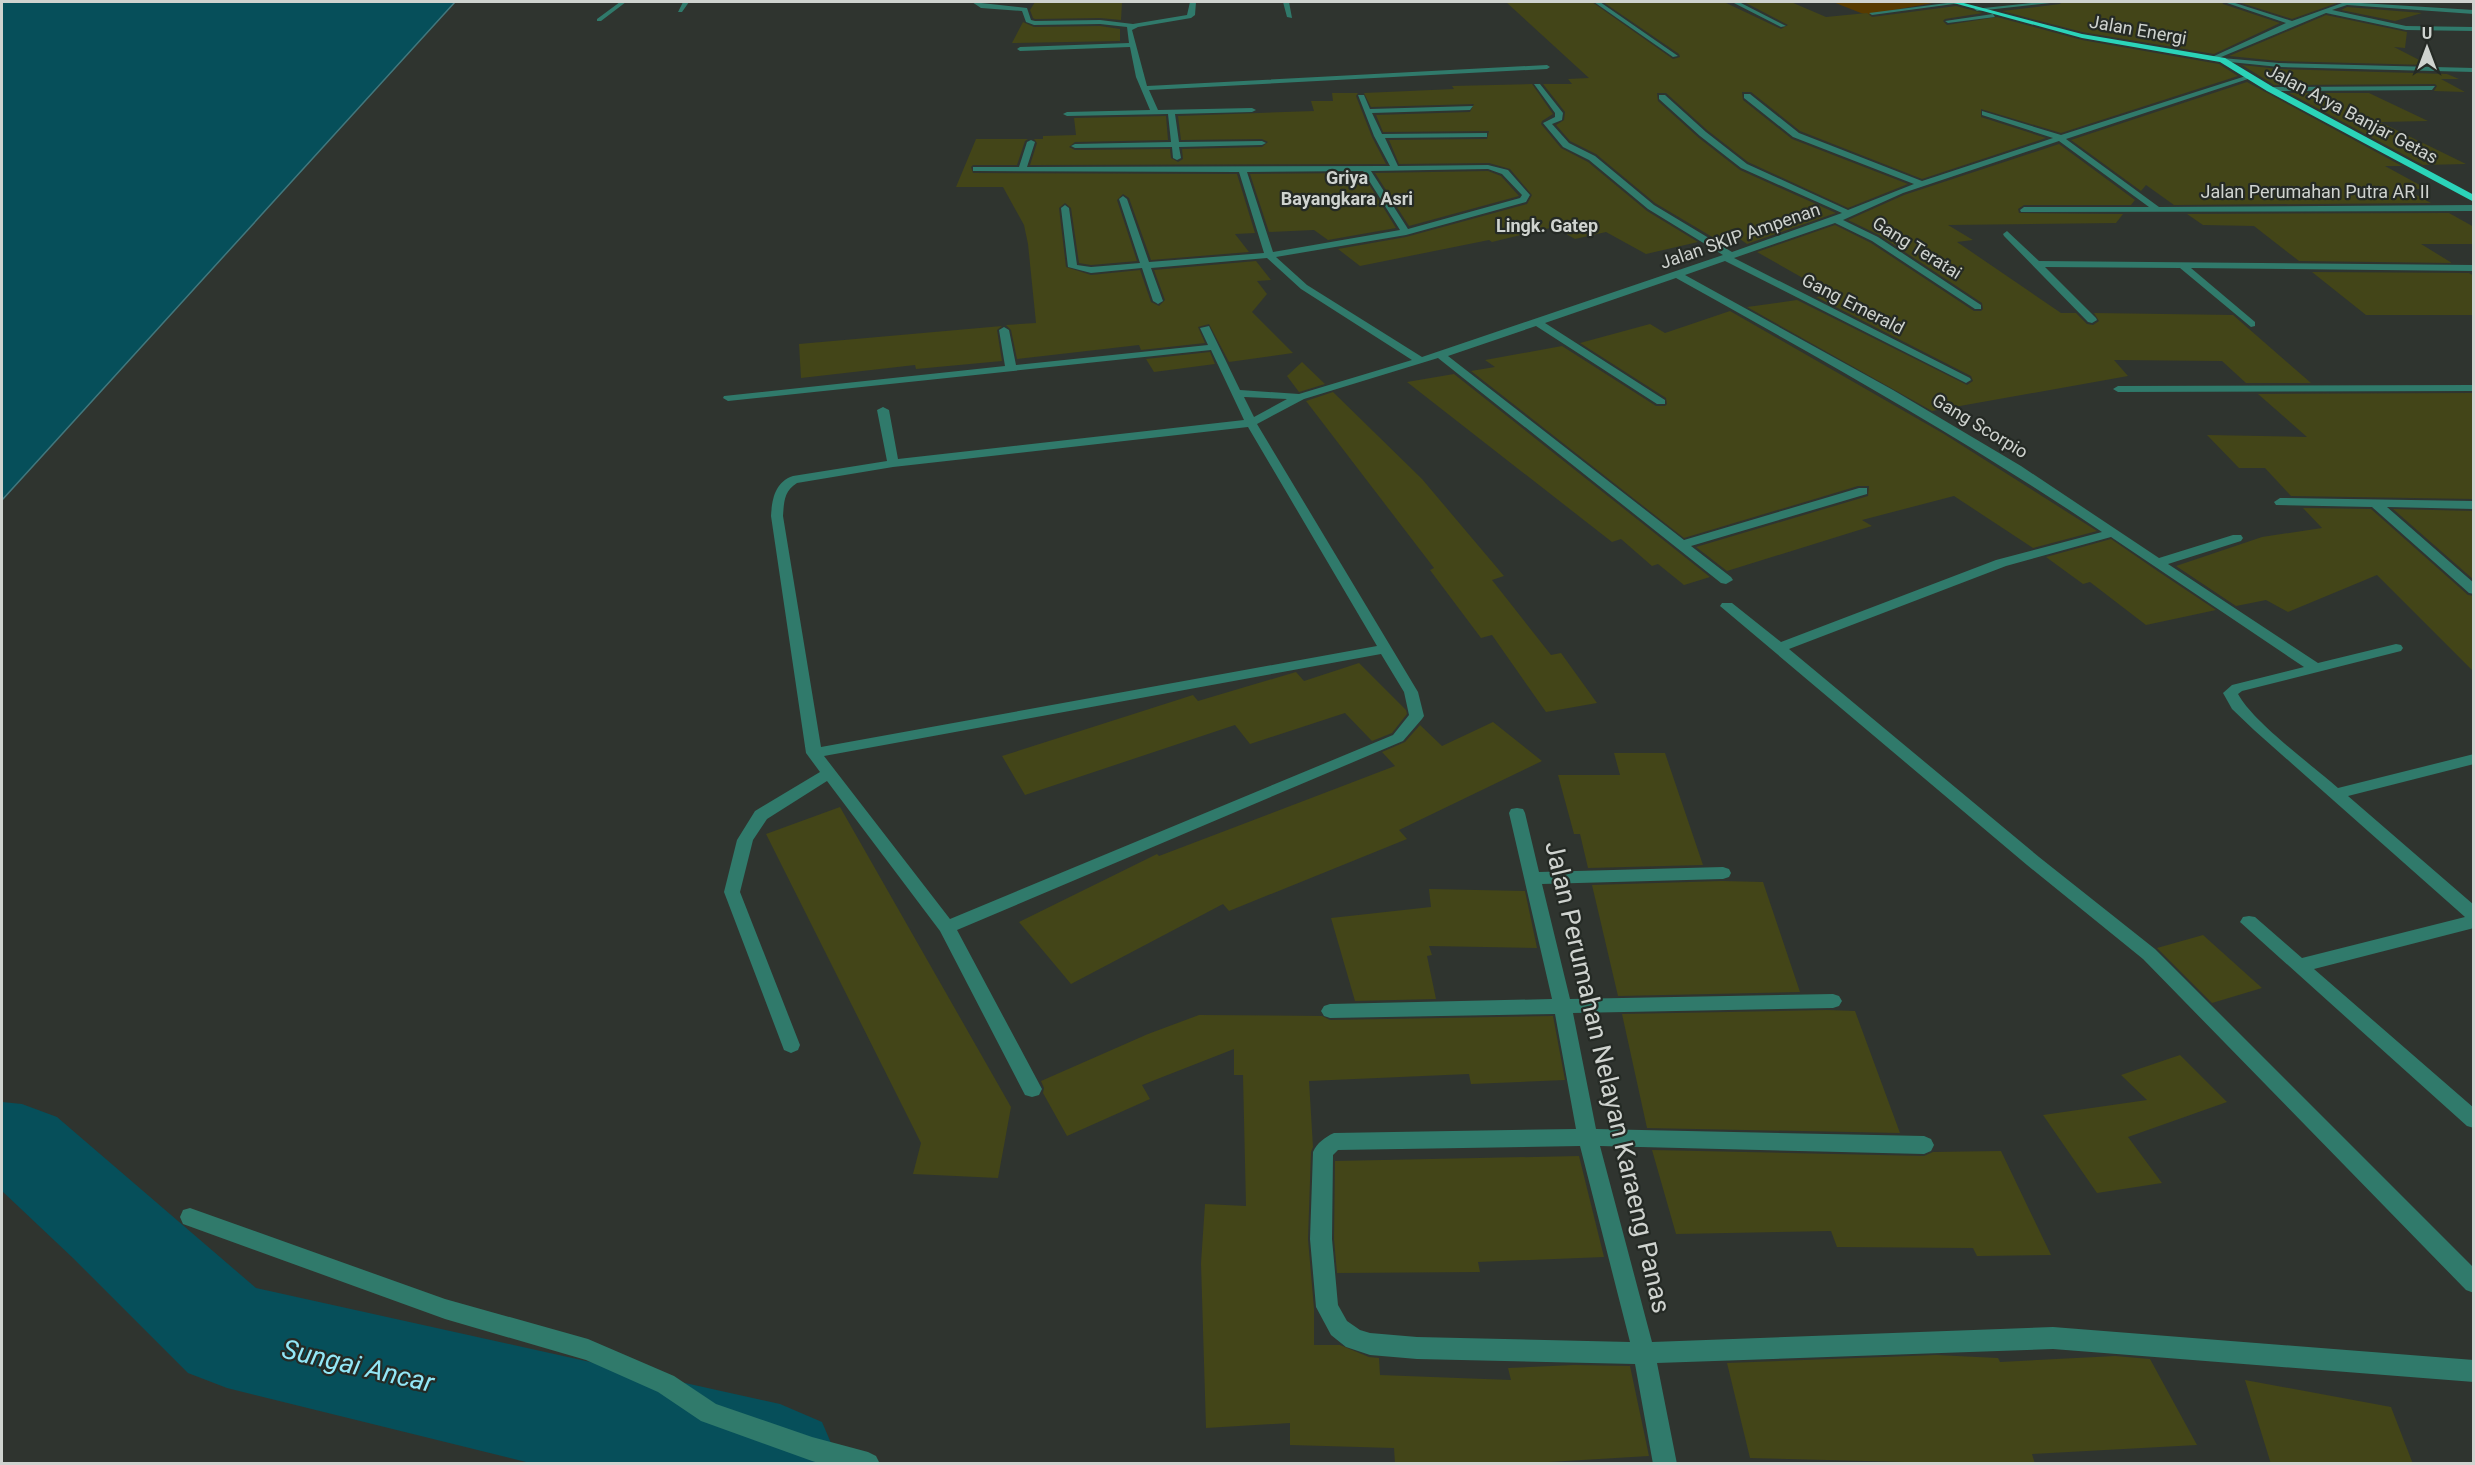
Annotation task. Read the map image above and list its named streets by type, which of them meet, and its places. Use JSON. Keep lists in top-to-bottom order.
{
  "streets": {
    "highway": ["Jalan Energi", "Jalan Arya Banjar Getas"],
    "street": [
      "Jalan Perumahan Putra AR II",
      "Jalan SKIP Ampenan",
      "Gang Teratai",
      "Gang Emerald",
      "Gang Scorpio",
      "Jalan Perumahan Nelayan Karaeng Panas"
    ]
  },
  "crossings": [
    ["Jalan Energi", "Jalan Arya Banjar Getas"],
    ["Jalan Arya Banjar Getas", "Jalan SKIP Ampenan"],
    ["Jalan SKIP Ampenan", "Gang Teratai"],
    ["Jalan SKIP Ampenan", "Gang Emerald"],
    ["Jalan SKIP Ampenan", "Gang Scorpio"]
  ],
  "districts": ["Griya Bayangkara Asri", "Lingk. Gatep"],
  "water": ["Sungai Ancar"],
  "north": "top"
}
